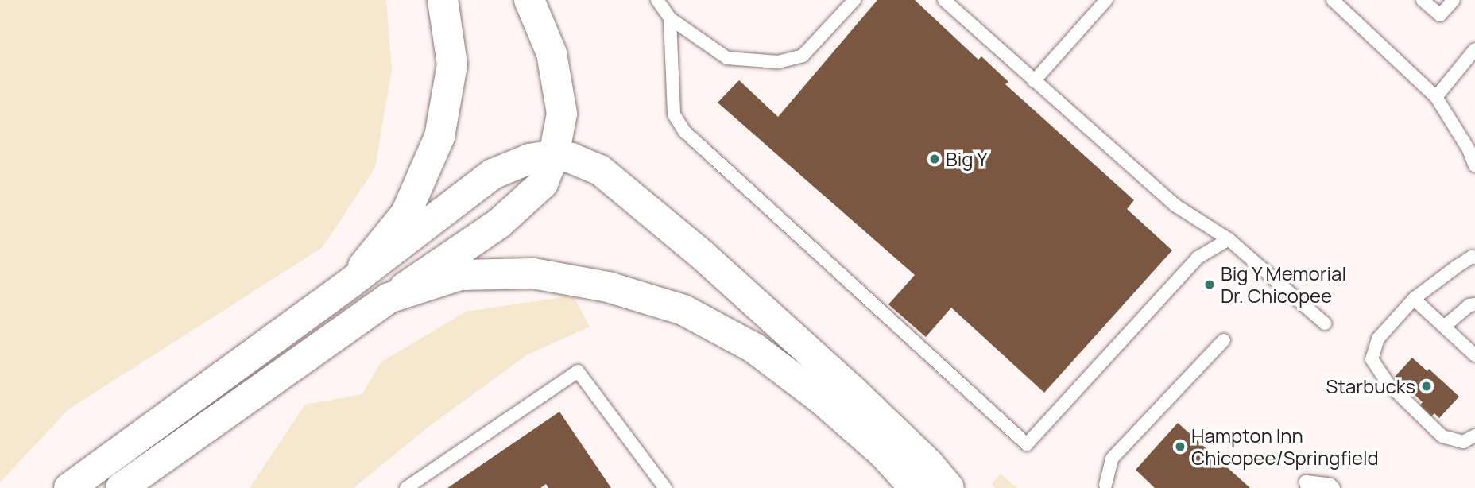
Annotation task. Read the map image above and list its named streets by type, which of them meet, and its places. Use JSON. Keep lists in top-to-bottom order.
{
  "places": [
    "Big Y",
    "Big Y Memorial Dr. Chicopee",
    "Starbucks",
    "Hampton Inn Chicopee/Springfield"
  ]
}
